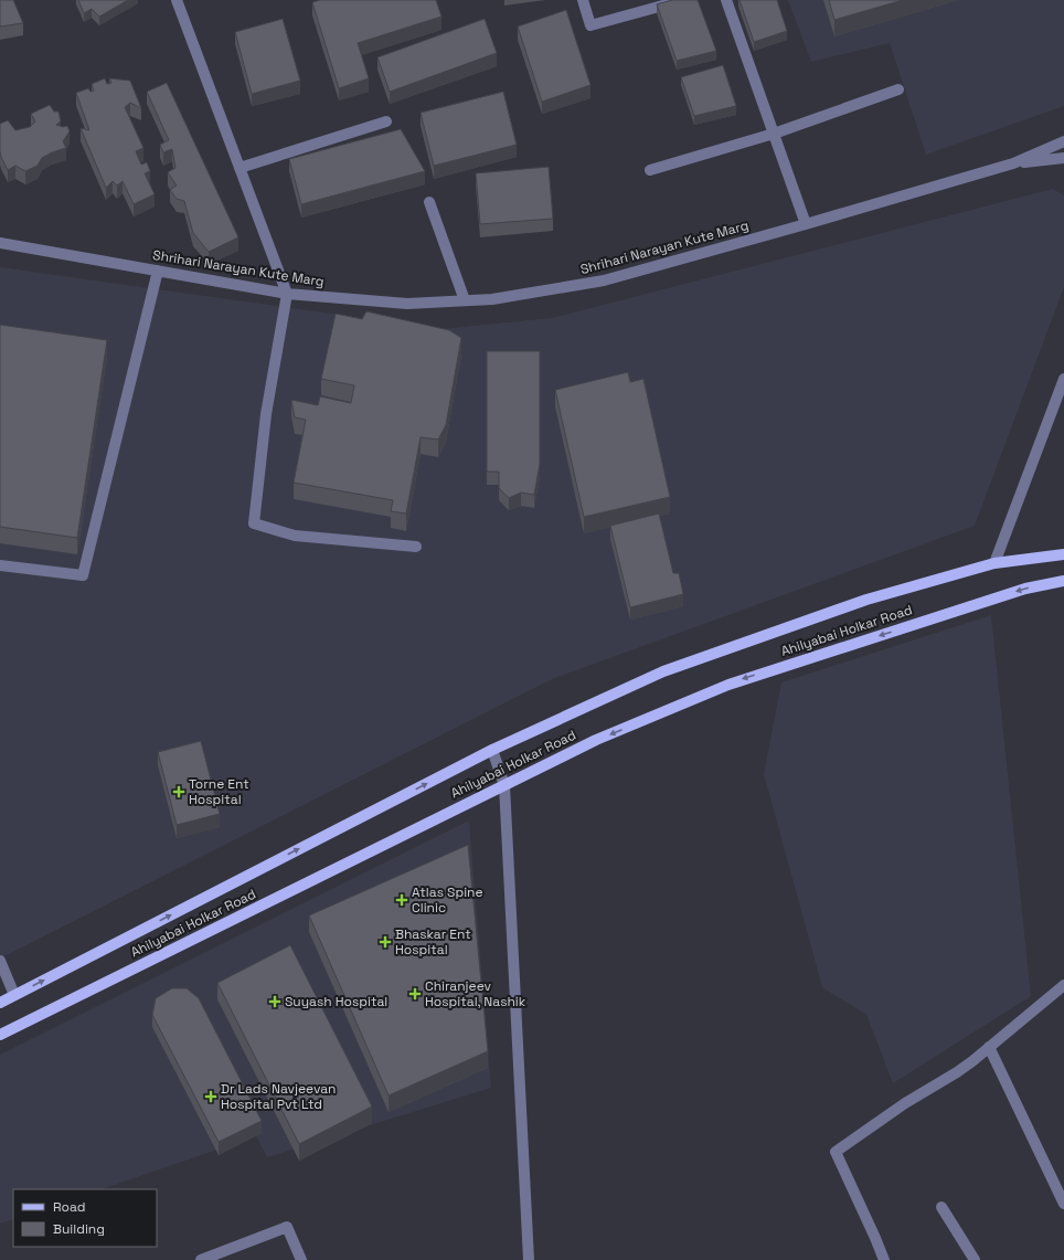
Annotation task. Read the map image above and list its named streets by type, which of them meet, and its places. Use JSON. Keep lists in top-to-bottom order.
{
  "streets": {
    "main road": ["Ahilyabai Holkar Road"],
    "street": ["Shrihari Narayan Kute Marg"]
  },
  "places": {
    "health": [
      "Torne Ent Hospital",
      "Atlas Spine Clinic",
      "Bhaskar Ent Hospital",
      "Chiranjeev Hospital, Nashik",
      "Suyash Hospital",
      "Dr Lads Navjeevan Hospital Pvt Ltd"
    ]
  },
  "legend": ["Road", "Building"]
}
